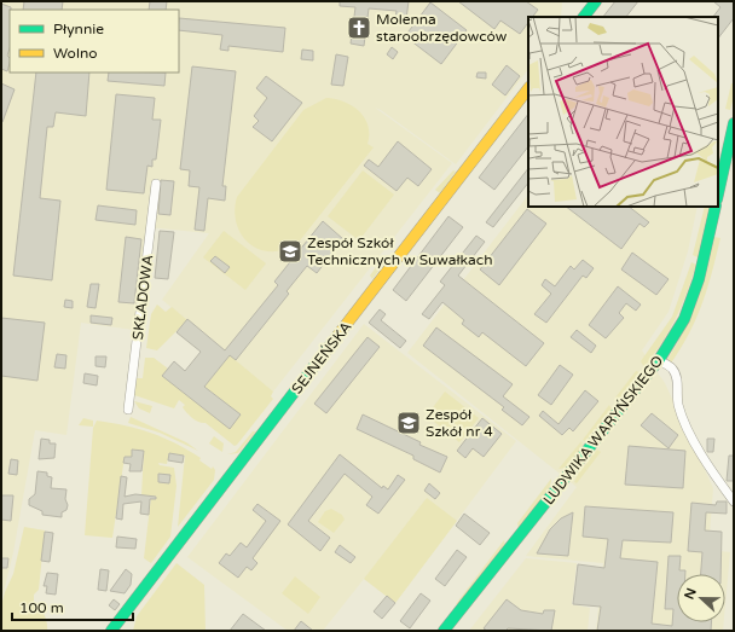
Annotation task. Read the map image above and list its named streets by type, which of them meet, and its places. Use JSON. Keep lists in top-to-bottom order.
{
  "streets": {
    "street": ["SKŁADOWA", "SEJNEŃSKA", "LUDWIKA WARYŃSKIEGO"]
  },
  "places": {
    "church": ["Molenna staroobrzędowców"],
    "school or university": ["Zespół Szkół Technicznych w Suwałkach", "Zespół Szkół nr 4"]
  },
  "legend": ["Płynnie", "Wolno"],
  "scale_bar": "100 m",
  "north": "left"
}
